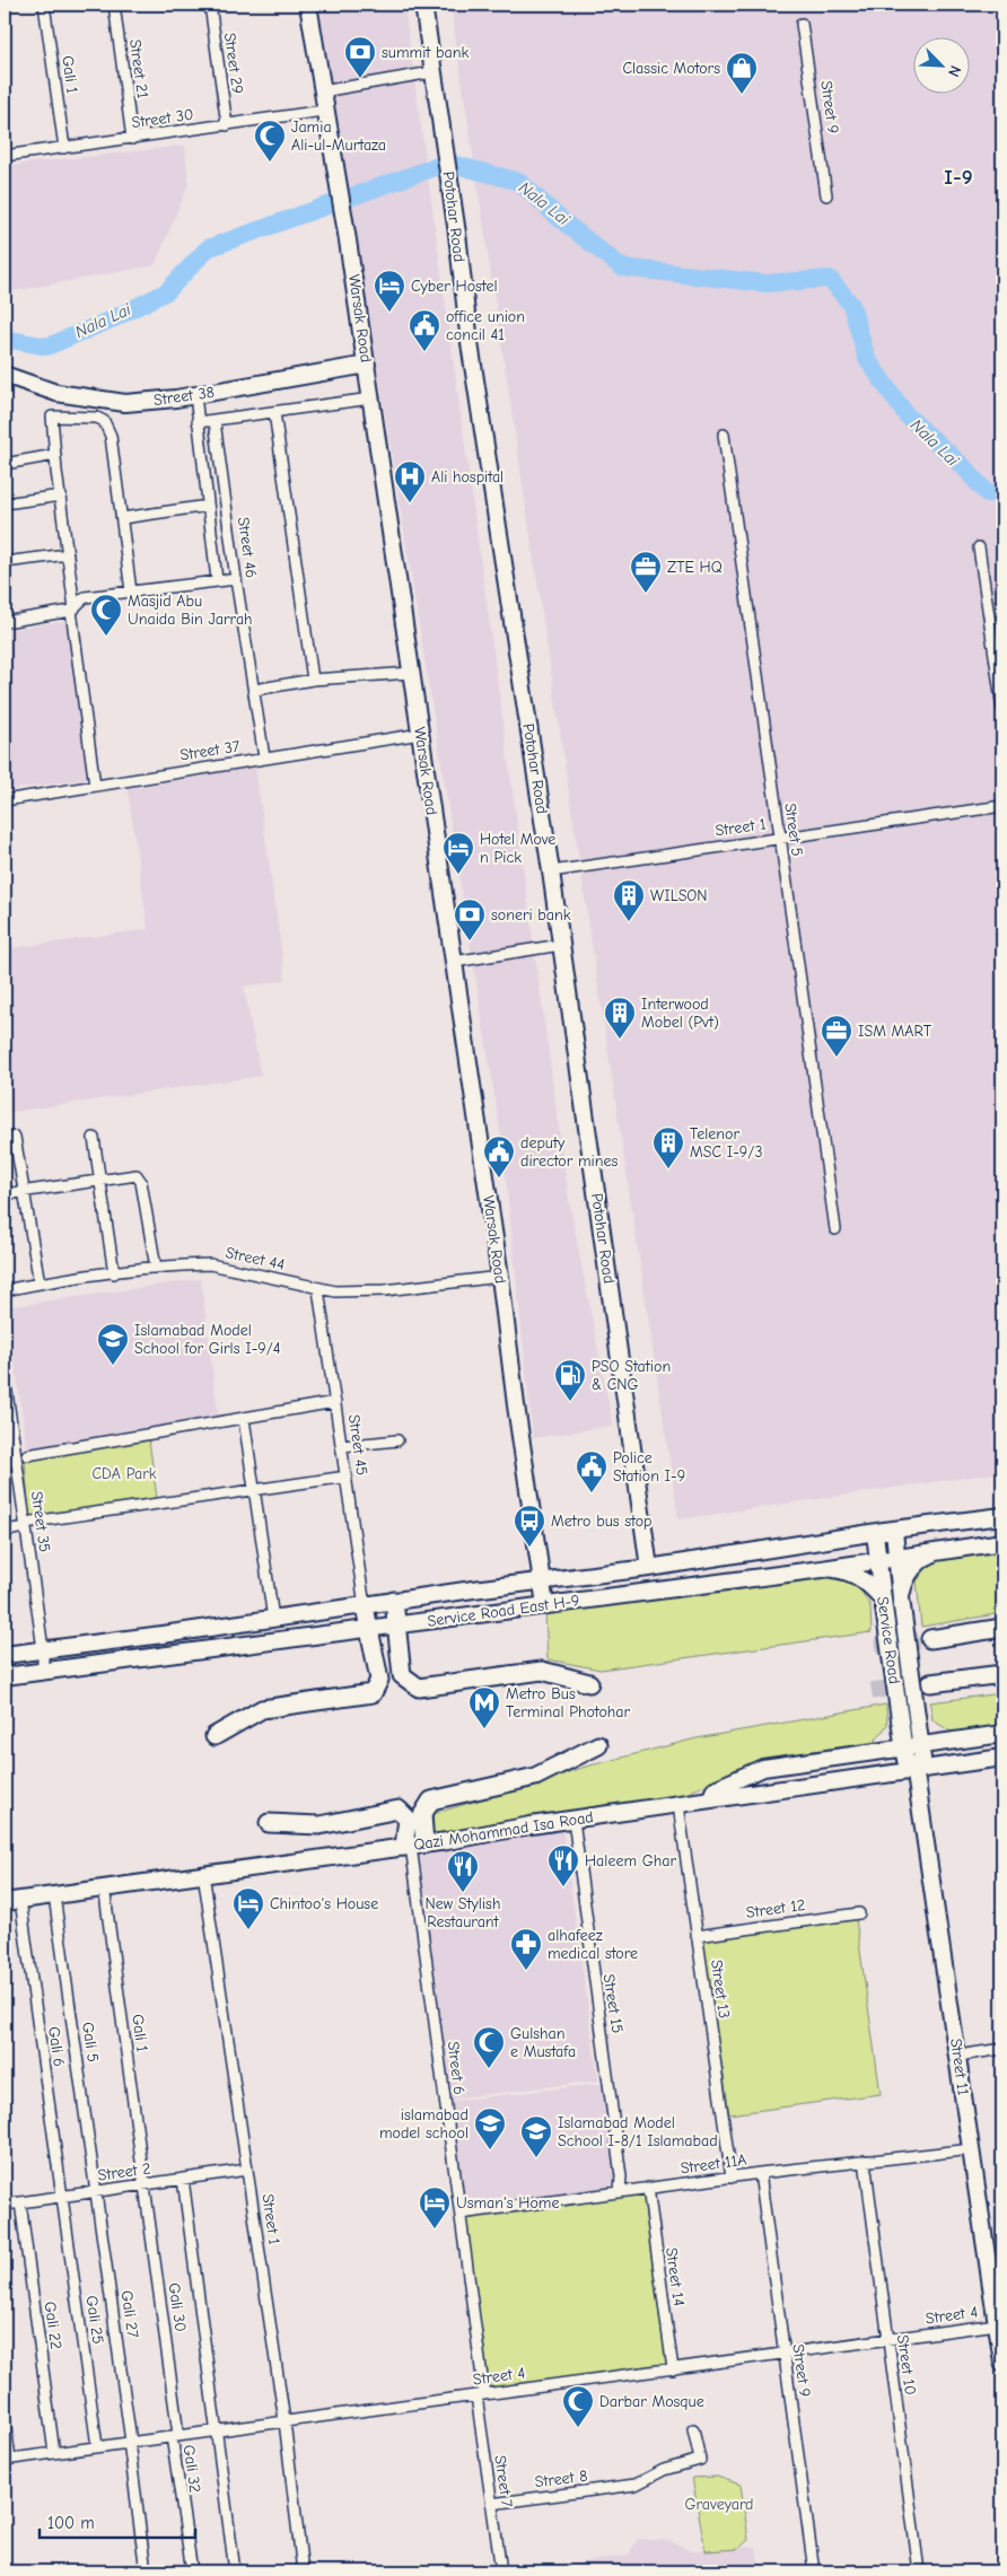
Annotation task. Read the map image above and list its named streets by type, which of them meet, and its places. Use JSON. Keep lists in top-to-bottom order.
{
  "streets": {
    "street": [
      "Street 29",
      "Street 21",
      "Gali 1",
      "Street 9",
      "Street 30",
      "Potohar Road",
      "Warsak Road",
      "Street 38",
      "Street 46",
      "Street 37",
      "Street 1",
      "Street 5",
      "Street 44",
      "Street 45",
      "Street 35",
      "Service Road East H-9",
      "Service Road",
      "Qazi Mohammad Isa Road",
      "Street 12",
      "Street 13",
      "Street 15",
      "Gali 5",
      "Gali 6",
      "Street 11",
      "Street 6",
      "Street 11A",
      "Street 2",
      "Street 14",
      "Gali 30",
      "Gali 27",
      "Street 4",
      "Gali 25",
      "Gali 22",
      "Street 10",
      "Gali 32",
      "Street 8",
      "Street 7"
    ]
  },
  "crossings": [
    ["Street 29", "Street 30"],
    ["Street 21", "Street 30"],
    ["Gali 1", "Street 30"],
    ["Gali 1", "Qazi Mohammad Isa Road"],
    ["Gali 1", "Street 2"],
    ["Gali 1", "Gali 30"],
    ["Street 9", "Street 11A"],
    ["Street 9", "Street 4"],
    ["Street 30", "Warsak Road"],
    ["Potohar Road", "Street 1"],
    ["Potohar Road", "Service Road East H-9"],
    ["Warsak Road", "Street 38"],
    ["Warsak Road", "Street 37"],
    ["Warsak Road", "Street 44"],
    ["Warsak Road", "Service Road East H-9"],
    ["Street 46", "Street 37"],
    ["Street 1", "Street 5"],
    ["Street 1", "Qazi Mohammad Isa Road"],
    ["Street 1", "Street 2"],
    ["Street 1", "Street 4"],
    ["Street 44", "Street 45"],
    ["Street 45", "Service Road East H-9"],
    ["Street 35", "Service Road East H-9"],
    ["Service Road East H-9", "Service Road"],
    ["Service Road", "Qazi Mohammad Isa Road"],
    ["Service Road", "Street 11"],
    ["Qazi Mohammad Isa Road", "Street 13"],
    ["Qazi Mohammad Isa Road", "Street 15"],
    ["Qazi Mohammad Isa Road", "Gali 5"],
    ["Qazi Mohammad Isa Road", "Gali 6"],
    ["Qazi Mohammad Isa Road", "Street 11"],
    ["Qazi Mohammad Isa Road", "Street 6"],
    ["Street 12", "Street 13"],
    ["Street 13", "Street 11A"],
    ["Street 15", "Street 11A"],
    ["Gali 5", "Street 2"],
    ["Gali 5", "Gali 27"],
    ["Gali 6", "Street 2"],
    ["Gali 6", "Gali 25"],
    ["Street 11", "Street 11A"],
    ["Street 11", "Street 4"],
    ["Street 6", "Street 11A"],
    ["Street 6", "Street 4"],
    ["Street 6", "Street 7"],
    ["Street 11A", "Street 14"],
    ["Street 11A", "Street 10"],
    ["Street 2", "Gali 30"],
    ["Street 2", "Gali 27"],
    ["Street 2", "Gali 25"],
    ["Street 2", "Gali 22"],
    ["Street 14", "Street 4"],
    ["Gali 30", "Street 4"],
    ["Gali 30", "Gali 32"],
    ["Gali 27", "Street 4"],
    ["Street 4", "Gali 25"],
    ["Street 4", "Gali 22"],
    ["Street 4", "Street 10"],
    ["Street 4", "Gali 32"],
    ["Street 4", "Street 7"],
    ["Street 8", "Street 7"]
  ],
  "districts": ["I-9"],
  "water": ["Nala Lai"],
  "parks": ["CDA Park", "Graveyard"],
  "places": {
    "bank": ["summit bank", "soneri bank"],
    "shop": ["Classic Motors"],
    "mosque": [
      "Jamia Ali-ul-Murtaza",
      "Masjid Abu Unaida Bin Jarrah",
      "Gulshan e Mustafa",
      "Darbar Mosque"
    ],
    "hotel": [
      "Cyber Hostel",
      "Hotel Move n Pick",
      "Chintoo's House",
      "Usman's Home"
    ],
    "public building": ["office union concil 41", "deputy director mines", "Police Station I-9"],
    "hospital": ["Ali hospital"],
    "office": ["ZTE HQ", "ISM MART"],
    "building": ["WILSON", "Interwood Mobel (Pvt)", "Telenor MSC I-9/3"],
    "school or university": ["Islamabad Model School for Girls I-9/4", "islamabad model school", "Islamabad Model School I-8/1 Islamabad"],
    "fuel station": ["PSO Station & CNG"],
    "bus stop": ["Metro bus stop"],
    "metro station": ["Metro Bus Terminal Photohar"],
    "restaurant": ["Haleem Ghar", "New Stylish Restaurant"],
    "pharmacy": ["alhafeez medical store"]
  },
  "scale_bar": "100 m",
  "north": "bottom right"
}
